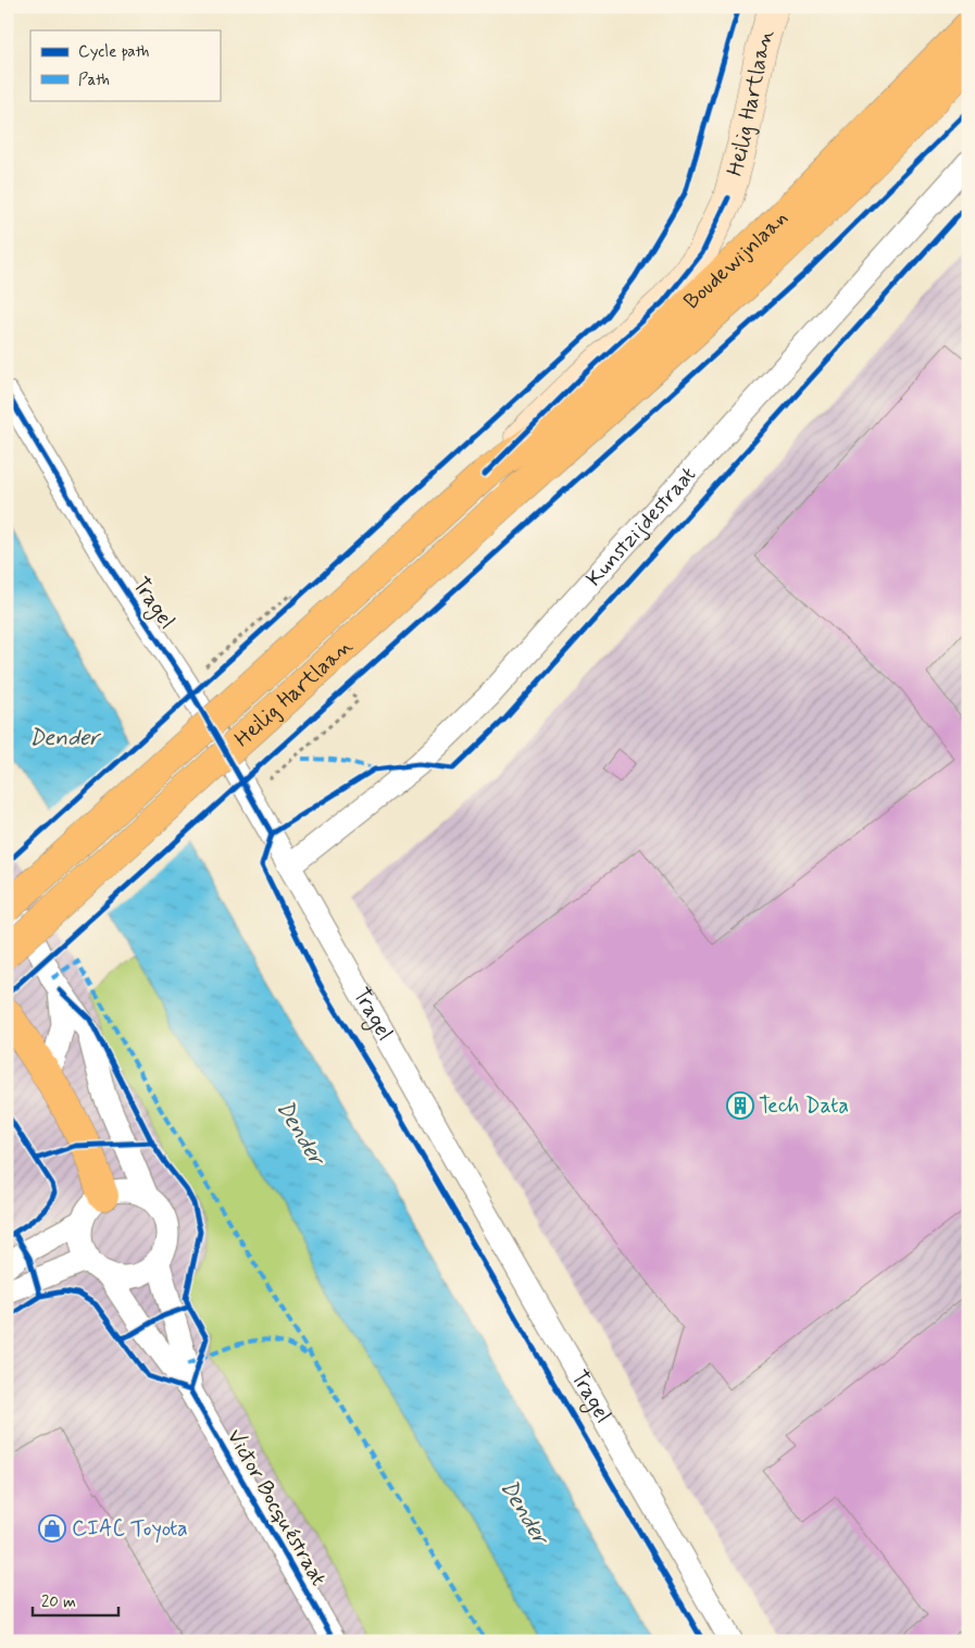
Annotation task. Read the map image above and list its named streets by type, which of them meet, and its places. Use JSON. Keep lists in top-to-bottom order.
{
  "streets": {
    "main road": ["Heilig Hartlaan", "Boudewijnlaan"],
    "street": ["Kunstzijdestraat", "Tragel", "Victor Bocquéstraat"]
  },
  "crossings": [
    ["Heilig Hartlaan", "Boudewijnlaan"],
    ["Kunstzijdestraat", "Tragel"]
  ],
  "water": ["Dender"],
  "places": {
    "building": ["Tech Data"],
    "shop": ["CIAC Toyota"]
  },
  "legend": ["Cycle path", "Path"],
  "scale_bar": "20 m"
}
